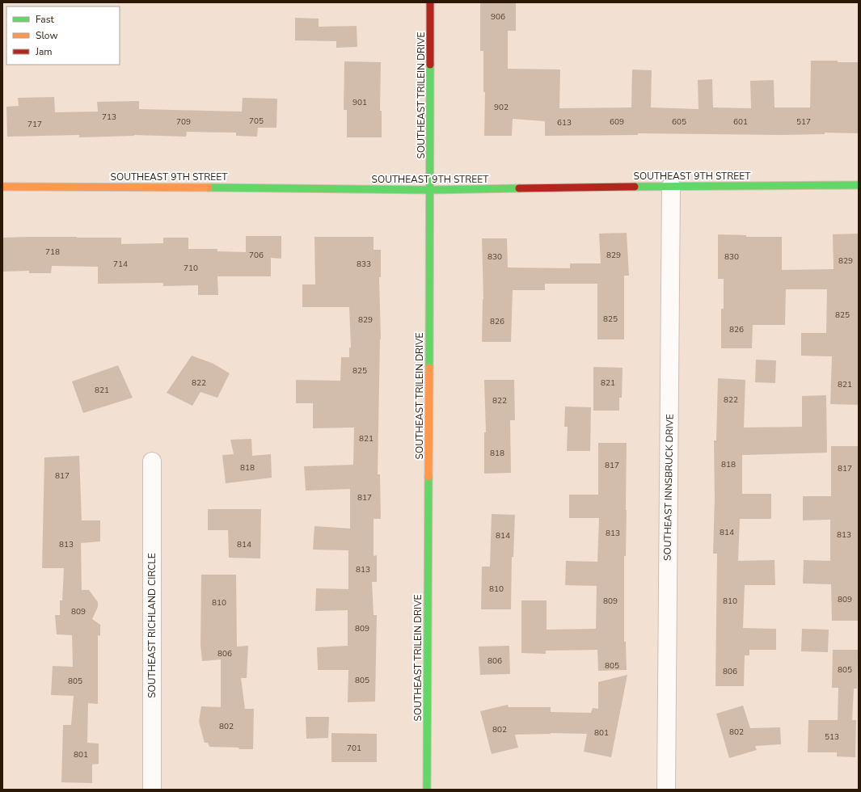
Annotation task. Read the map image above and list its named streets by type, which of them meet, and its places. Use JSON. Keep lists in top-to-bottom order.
{
  "streets": {
    "street": [
      "SOUTHEAST TRILEIN DRIVE",
      "SOUTHEAST 9TH STREET",
      "SOUTHEAST INNSBRUCK DRIVE",
      "SOUTHEAST RICHLAND CIRCLE"
    ]
  },
  "crossings": [
    ["SOUTHEAST TRILEIN DRIVE", "SOUTHEAST 9TH STREET"],
    ["SOUTHEAST 9TH STREET", "SOUTHEAST INNSBRUCK DRIVE"]
  ],
  "house_numbers": [
    "906",
    "901",
    "902",
    "713",
    "705",
    "709",
    "609",
    "605",
    "601",
    "517",
    "613",
    "717",
    "718",
    "706",
    "829",
    "830",
    "830",
    "829",
    "714",
    "833",
    "710",
    "825",
    "825",
    "829",
    "826",
    "826",
    "825",
    "822",
    "821",
    "821",
    "821",
    "822",
    "822",
    "821",
    "818",
    "818",
    "817",
    "818",
    "817",
    "817",
    "817",
    "814",
    "813",
    "813",
    "814",
    "813",
    "814",
    "813",
    "810",
    "809",
    "809",
    "810",
    "810",
    "809",
    "809",
    "806",
    "806",
    "805",
    "805",
    "806",
    "805",
    "805",
    "802",
    "802",
    "802",
    "801",
    "513",
    "701",
    "801"
  ],
  "legend": ["Fast", "Slow", "Jam"]
}
